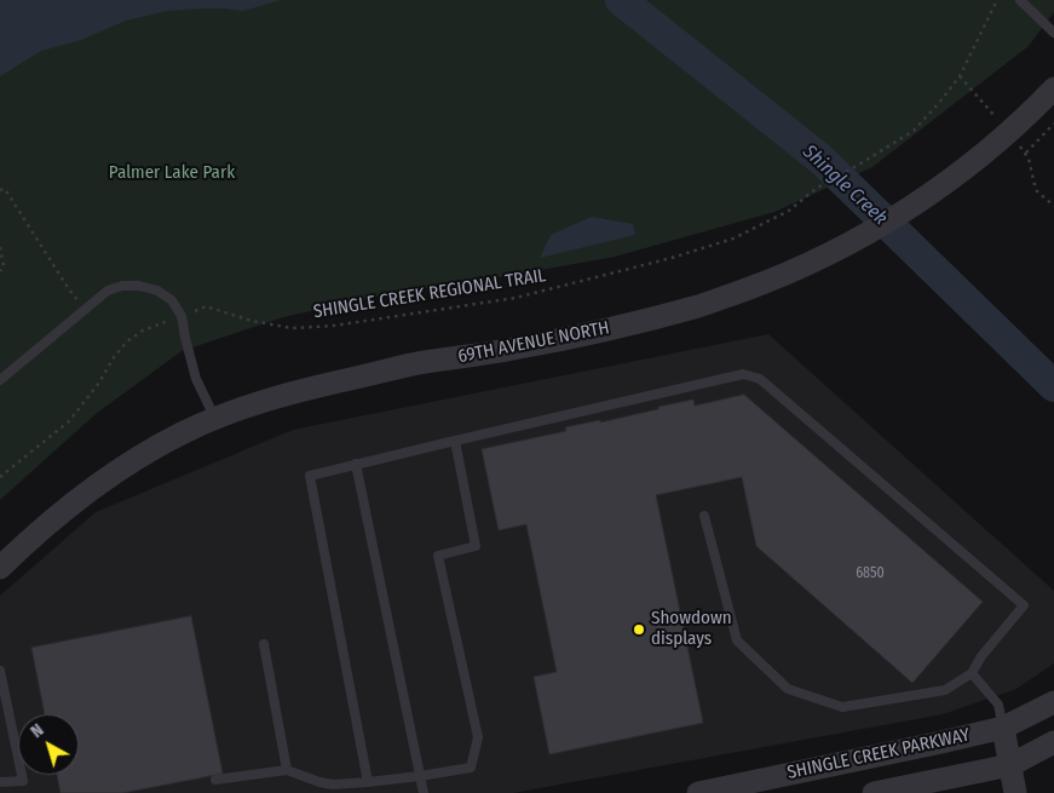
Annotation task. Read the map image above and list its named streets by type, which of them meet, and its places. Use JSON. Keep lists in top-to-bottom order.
{
  "streets": {
    "street": ["69TH AVENUE NORTH", "SHINGLE CREEK PARKWAY"],
    "path": ["SHINGLE CREEK REGIONAL TRAIL"]
  },
  "water": ["Shingle Creek"],
  "parks": ["Palmer Lake Park"],
  "places": ["Showdown displays"],
  "house_numbers": ["6850"],
  "north": "top left"
}
